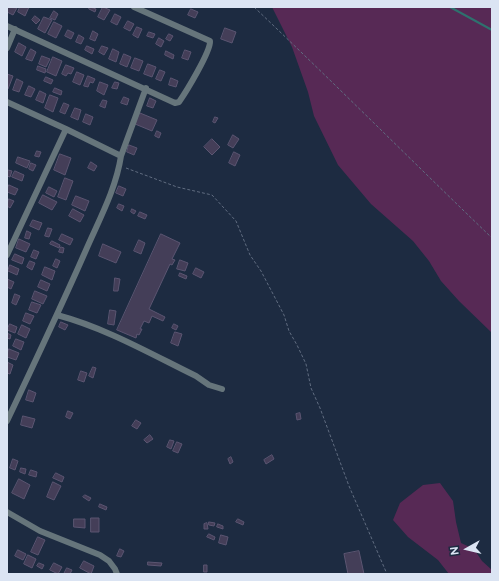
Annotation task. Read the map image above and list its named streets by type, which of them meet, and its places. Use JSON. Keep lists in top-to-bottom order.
{
  "north": "left"
}
